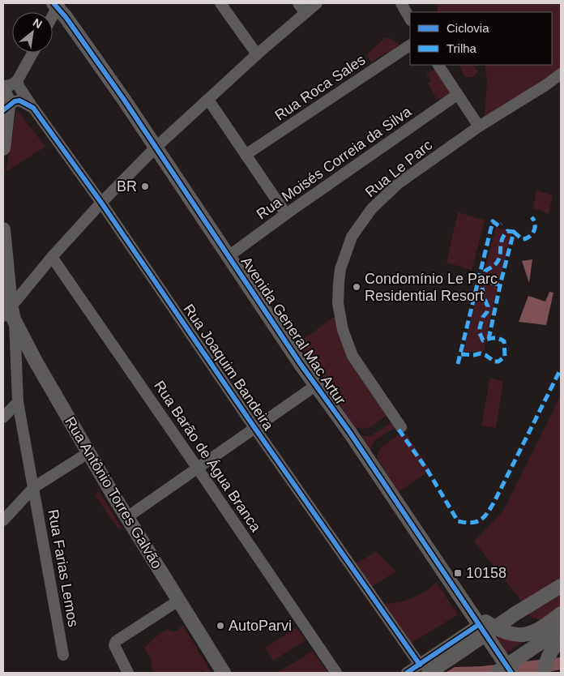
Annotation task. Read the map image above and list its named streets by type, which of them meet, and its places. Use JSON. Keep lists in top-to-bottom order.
{
  "streets": {
    "main road": ["Avenida General Mac Artur", "Rua Antônio Torres Galvão"],
    "street": [
      "Rua Roca Sales",
      "Rua Moisés Correia da Silva",
      "Rua Le Parc",
      "Rua Joaquim Bandeira",
      "Rua Barão de Água Branca",
      "Rua Farias Lemos"
    ]
  },
  "crossings": [
    ["Rua Moisés Correia da Silva", "Avenida General Mac Artur"],
    ["Rua Antônio Torres Galvão", "Rua Farias Lemos"]
  ],
  "places": {
    "other": ["BR", "Condomínio Le Parc Residential Resort", "AutoParvi"],
    "transit": ["10158"]
  },
  "legend": ["Ciclovia", "Trilha"],
  "north": "top right"
}
